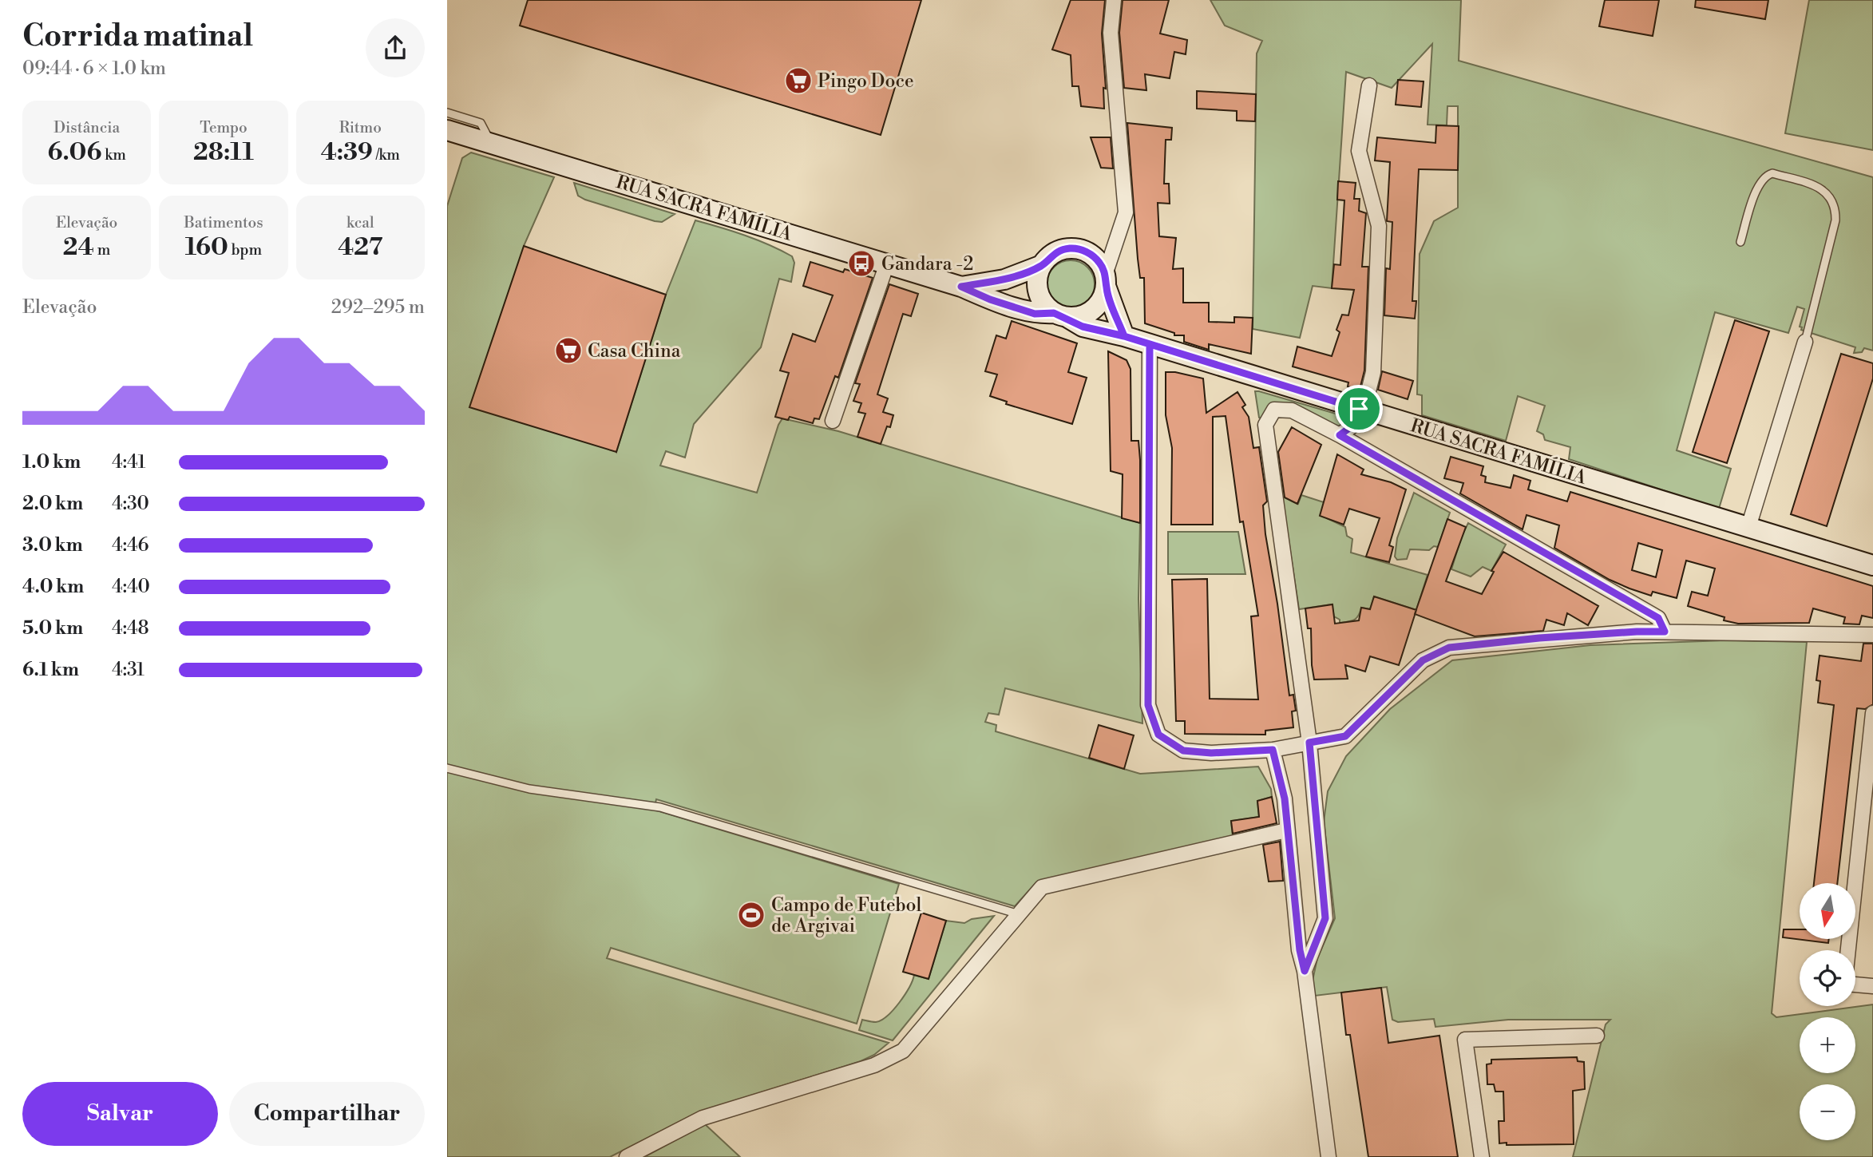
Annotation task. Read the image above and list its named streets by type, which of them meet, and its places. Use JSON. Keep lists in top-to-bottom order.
{
  "streets": {
    "street": ["RUA SACRA FAMÍLIA"]
  },
  "places": {
    "supermarket": ["Pingo Doce", "Casa China"],
    "bus stop": ["Gandara -2"],
    "sports": ["Campo de Futebol de Argivai"]
  },
  "north": "bottom",
  "page": {
    "heading": ["Corrida matinal", "09:44 · 6 × 1.0 km"],
    "stats": [
      ["Distância", "6.06 km"],
      ["Tempo", "28:11"],
      ["Ritmo", "4:39 /km"],
      ["Elevação", "24 m"],
      ["Batimentos", "160 bpm"],
      ["kcal", "427"]
    ],
    "chart": ["Elevação", "292–295 m"],
    "list": [
      {
        "name": "1.0 km",
        "note": "4:41"
      },
      {
        "name": "2.0 km",
        "note": "4:30"
      },
      {
        "name": "3.0 km",
        "note": "4:46"
      },
      {
        "name": "4.0 km",
        "note": "4:40"
      },
      {
        "name": "5.0 km",
        "note": "4:48"
      },
      {
        "name": "6.1 km",
        "note": "4:31"
      }
    ],
    "map_buttons": ["+", "−"],
    "buttons": ["Salvar", "Compartilhar"]
  }
}
